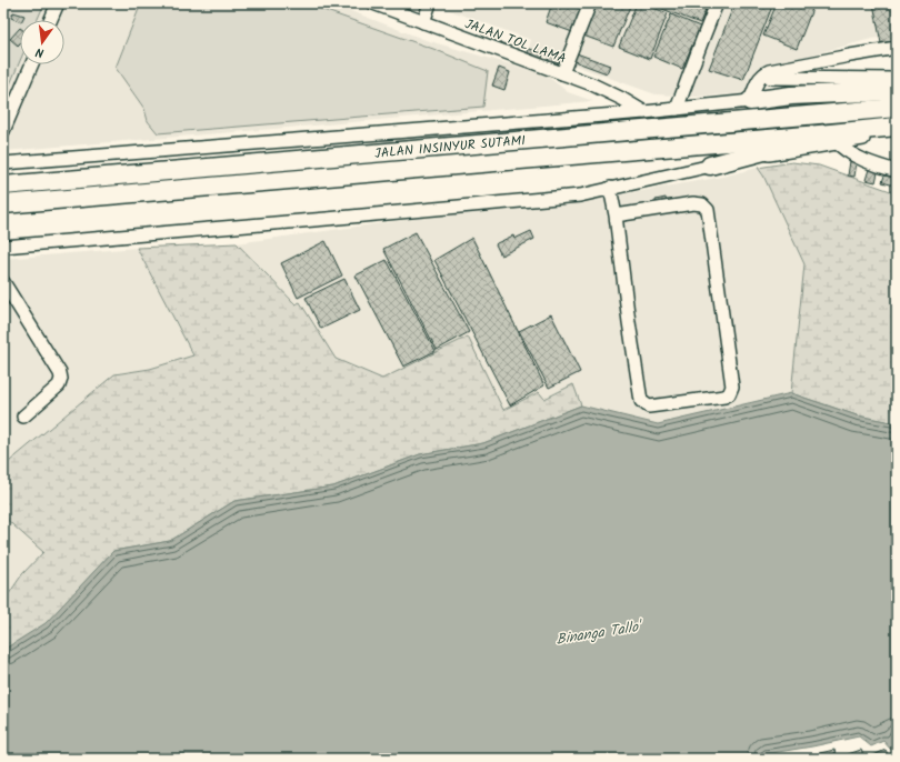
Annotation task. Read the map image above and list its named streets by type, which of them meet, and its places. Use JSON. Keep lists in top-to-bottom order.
{
  "streets": {
    "highway": ["JALAN INSINYUR SUTAMI"],
    "street": ["JALAN TOL LAMA"]
  },
  "water": ["Binanga Tallo'"],
  "north": "bottom"
}
